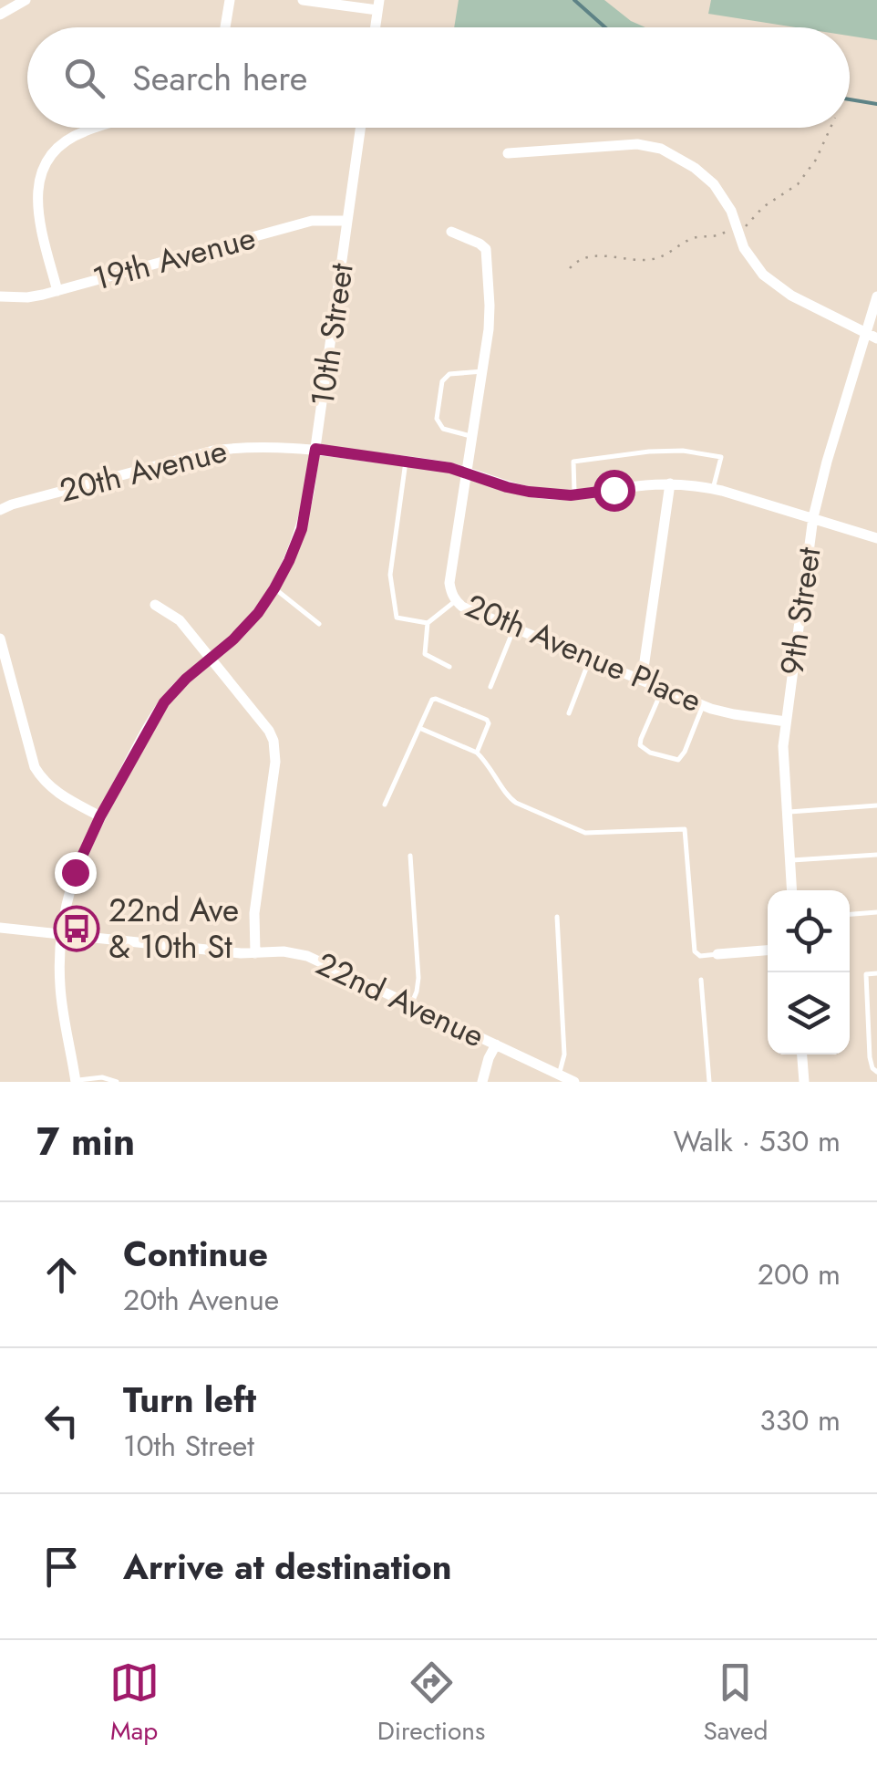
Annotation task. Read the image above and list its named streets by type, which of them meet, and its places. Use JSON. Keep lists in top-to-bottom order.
{
  "streets": {
    "street": [
      "19th Avenue",
      "10th Street",
      "20th Avenue",
      "9th Street",
      "20th Avenue Place",
      "22nd Avenue"
    ]
  },
  "crossings": [
    ["19th Avenue", "10th Street"],
    ["10th Street", "20th Avenue"],
    ["10th Street", "22nd Avenue"],
    ["20th Avenue", "9th Street"],
    ["20th Avenue", "20th Avenue Place"],
    ["9th Street", "20th Avenue Place"]
  ],
  "places": {
    "bus stop": ["22nd Ave & 10th St"]
  },
  "page": {
    "search": "Search here",
    "heading": ["7 min", "Walk · 530 m"],
    "list": [
      ["Continue", "20th Avenue", "200 m"],
      ["Turn left", "10th Street", "330 m"],
      "Arrive at destination"
    ],
    "nav": ["Map", "Directions", "Saved"]
  }
}
